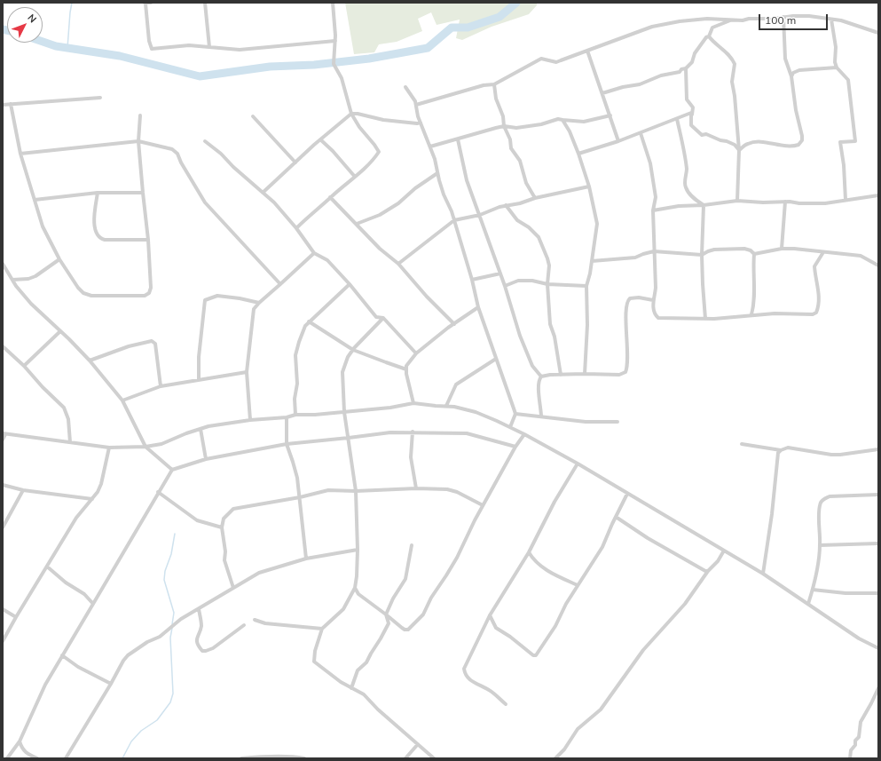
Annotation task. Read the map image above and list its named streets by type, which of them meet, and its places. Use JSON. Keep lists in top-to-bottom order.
{
  "scale_bar": "100 m",
  "north": "top right"
}
